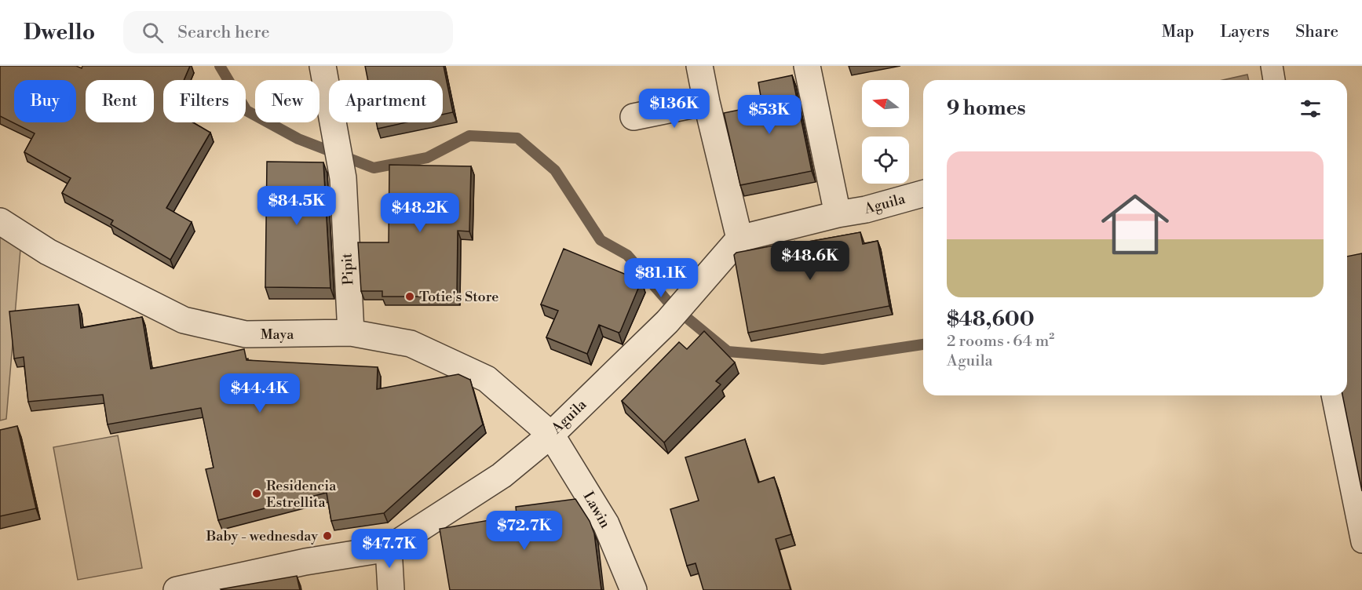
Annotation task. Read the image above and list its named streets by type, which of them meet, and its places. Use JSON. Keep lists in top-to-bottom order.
{
  "streets": {
    "street": [
      "Aguila",
      "Pipit",
      "Maya",
      "Lawin"
    ]
  },
  "crossings": [
    ["Aguila", "Maya"],
    ["Aguila", "Lawin"],
    ["Pipit", "Maya"],
    ["Maya", "Lawin"]
  ],
  "places": ["Totie's Store", "Residencia Estrellita", "Baby - wednesday"],
  "north": "left",
  "page": {
    "header": "Dwello",
    "search": "Search here",
    "nav": ["Map", "Layers", "Share"],
    "chip": [
      "Buy",
      "Rent",
      "Filters",
      "New",
      "Apartment"
    ],
    "heading": "9 homes",
    "price": [
      "$136K",
      "$53K",
      "$84.5K",
      "$48.2K",
      "$48.6K",
      "$81.1K",
      "$44.4K",
      "$72.7K",
      "$47.7K"
    ],
    "list": [
      {
        "name": "$48,600",
        "note": "2 rooms · 64 m² · Aguila"
      }
    ]
  }
}
